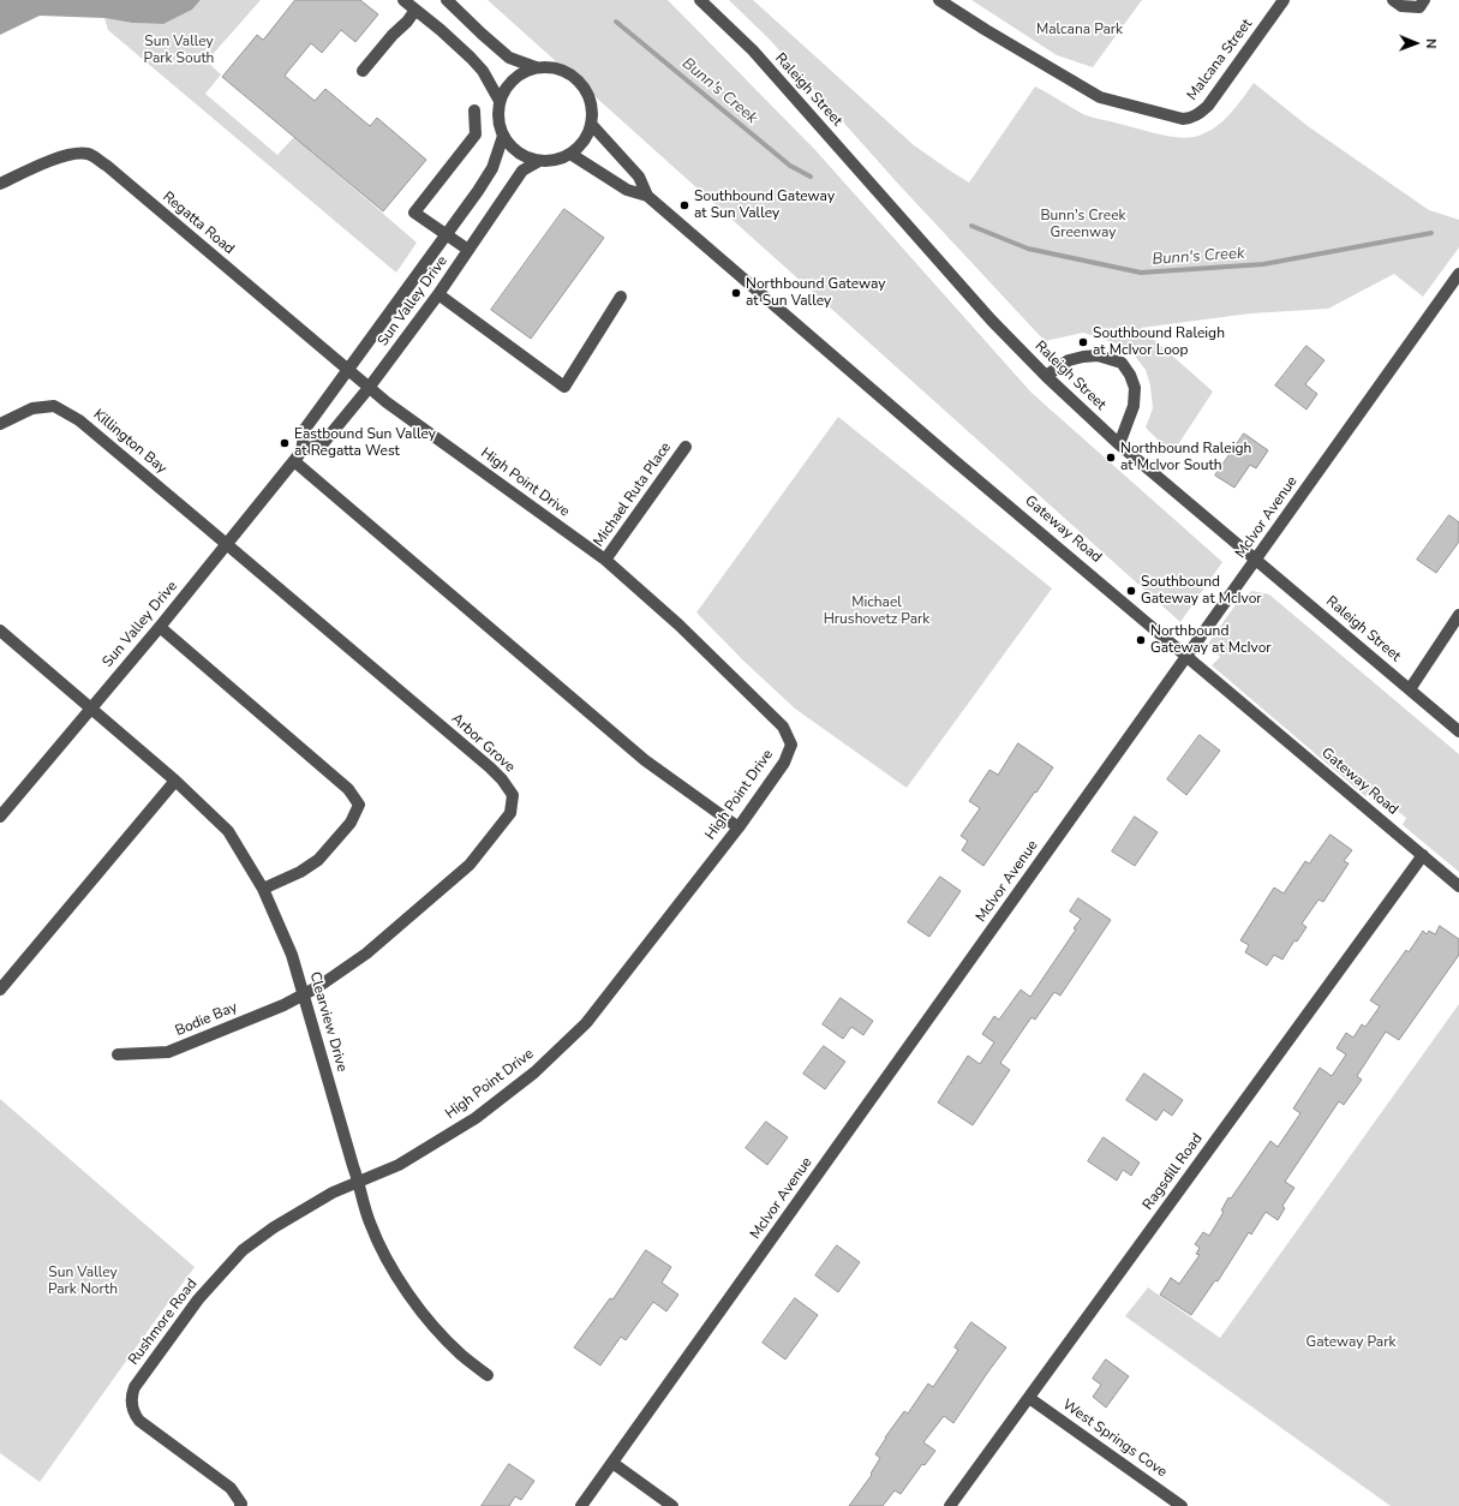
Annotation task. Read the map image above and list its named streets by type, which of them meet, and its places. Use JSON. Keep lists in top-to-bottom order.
{
  "streets": {
    "street": [
      "Malcana Street",
      "Raleigh Street",
      "Regatta Road",
      "Sun Valley Drive",
      "Killington Bay",
      "High Point Drive",
      "Michael Ruta Place",
      "McIvor Avenue",
      "Gateway Road",
      "Arbor Grove",
      "Bodie Bay",
      "Clearview Drive",
      "Ragsdill Road",
      "Rushmore Road",
      "West Springs Cove"
    ]
  },
  "crossings": [
    ["Raleigh Street", "McIvor Avenue"],
    ["Regatta Road", "Sun Valley Drive"],
    ["Regatta Road", "High Point Drive"],
    ["Sun Valley Drive", "Killington Bay"],
    ["Sun Valley Drive", "High Point Drive"],
    ["Sun Valley Drive", "Gateway Road"],
    ["Sun Valley Drive", "Arbor Grove"],
    ["Sun Valley Drive", "Clearview Drive"],
    ["Killington Bay", "Arbor Grove"],
    ["High Point Drive", "Michael Ruta Place"],
    ["High Point Drive", "Clearview Drive"],
    ["High Point Drive", "Rushmore Road"],
    ["McIvor Avenue", "Gateway Road"],
    ["Gateway Road", "Ragsdill Road"],
    ["Arbor Grove", "Bodie Bay"],
    ["Arbor Grove", "Clearview Drive"],
    ["Bodie Bay", "Clearview Drive"],
    ["Clearview Drive", "Rushmore Road"],
    ["Ragsdill Road", "West Springs Cove"]
  ],
  "water": ["Bunn's Creek"],
  "parks": [
    "Malcana Park",
    "Sun Valley Park South",
    "Bunn's Creek Greenway",
    "Michael Hrushovetz Park",
    "Sun Valley Park North",
    "Gateway Park"
  ],
  "places": [
    "Southbound Gateway at Sun Valley",
    "Northbound Gateway at Sun Valley",
    "Southbound Raleigh at McIvor Loop",
    "Eastbound Sun Valley at Regatta West",
    "Northbound Raleigh at McIvor South",
    "Southbound Gateway at McIvor",
    "Northbound Gateway at McIvor"
  ],
  "north": "right"
}
